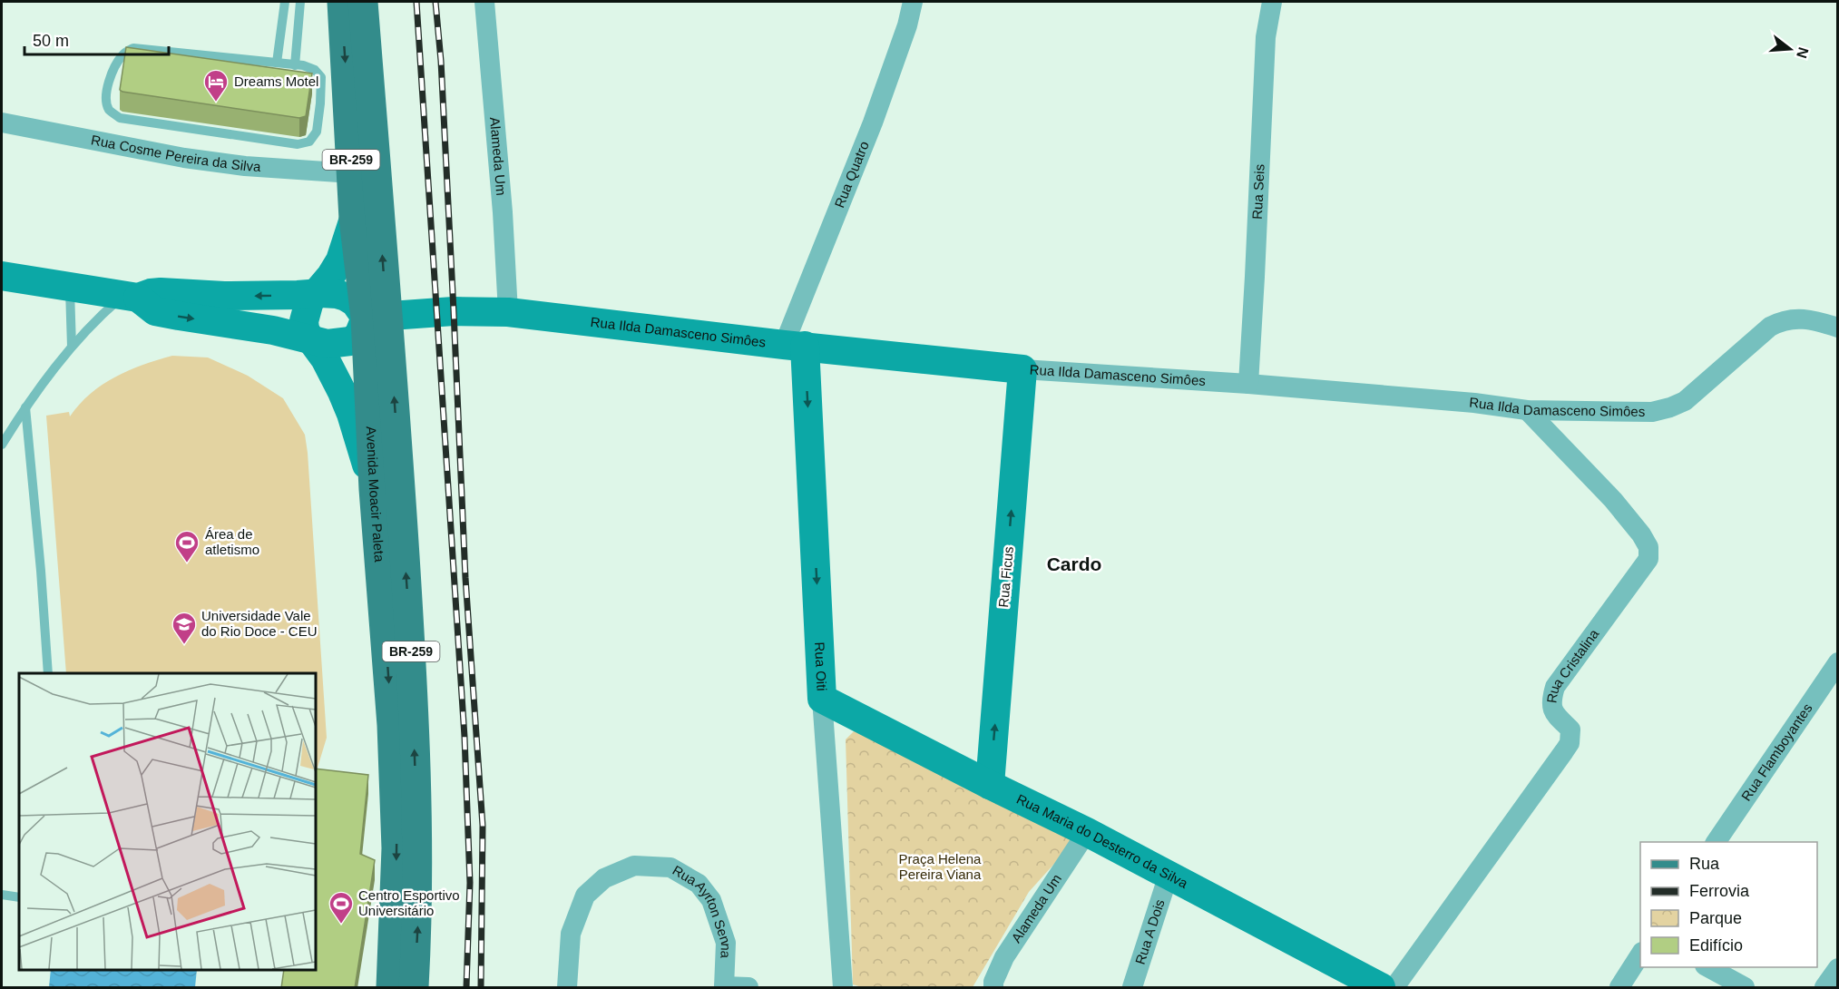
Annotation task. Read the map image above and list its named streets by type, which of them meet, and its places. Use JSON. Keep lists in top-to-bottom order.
{
  "streets": {
    "main road": ["BR-259", "Avenida Moacir Paleta"],
    "street": [
      "Rua Cosme Pereira da Silva",
      "Alameda Um",
      "Rua Quatro",
      "Rua Seis",
      "Rua Ilda Damasceno Simôes",
      "Rua Ficus",
      "Rua Oiti",
      "Rua Cristalina",
      "Rua Flamboyantes",
      "Rua Maria do Desterro da Silva",
      "Rua Ayrton Senna",
      "Rua A Dois"
    ]
  },
  "crossings": [
    ["Rua Cosme Pereira da Silva", "Avenida Moacir Paleta"],
    ["Alameda Um", "Rua Ilda Damasceno Simôes"],
    ["Alameda Um", "Rua Maria do Desterro da Silva"],
    ["Rua Quatro", "Rua Ilda Damasceno Simôes"],
    ["Rua Quatro", "Rua Oiti"],
    ["Rua Seis", "Rua Ilda Damasceno Simôes"],
    ["Rua Ilda Damasceno Simôes", "Avenida Moacir Paleta"],
    ["Rua Ilda Damasceno Simôes", "Rua Ficus"],
    ["Rua Ilda Damasceno Simôes", "Rua Oiti"],
    ["Rua Ilda Damasceno Simôes", "Rua Cristalina"],
    ["Rua Ficus", "Rua Maria do Desterro da Silva"],
    ["Rua Oiti", "Rua Maria do Desterro da Silva"],
    ["Rua Maria do Desterro da Silva", "Rua A Dois"]
  ],
  "one_way": ["Rua Ficus", "Rua Oiti"],
  "districts": ["Cardo"],
  "parks": ["Praça Helena Pereira Viana"],
  "places": {
    "hotel": ["Dreams Motel"],
    "sports": ["Área de atletismo", "Centro Esportivo Universitário"],
    "school or university": ["Universidade Vale do Rio Doce - CEU"]
  },
  "legend": [
    "Rua",
    "Ferrovia",
    "Parque",
    "Edifício"
  ],
  "scale_bar": "50 m",
  "north": "right"
}
